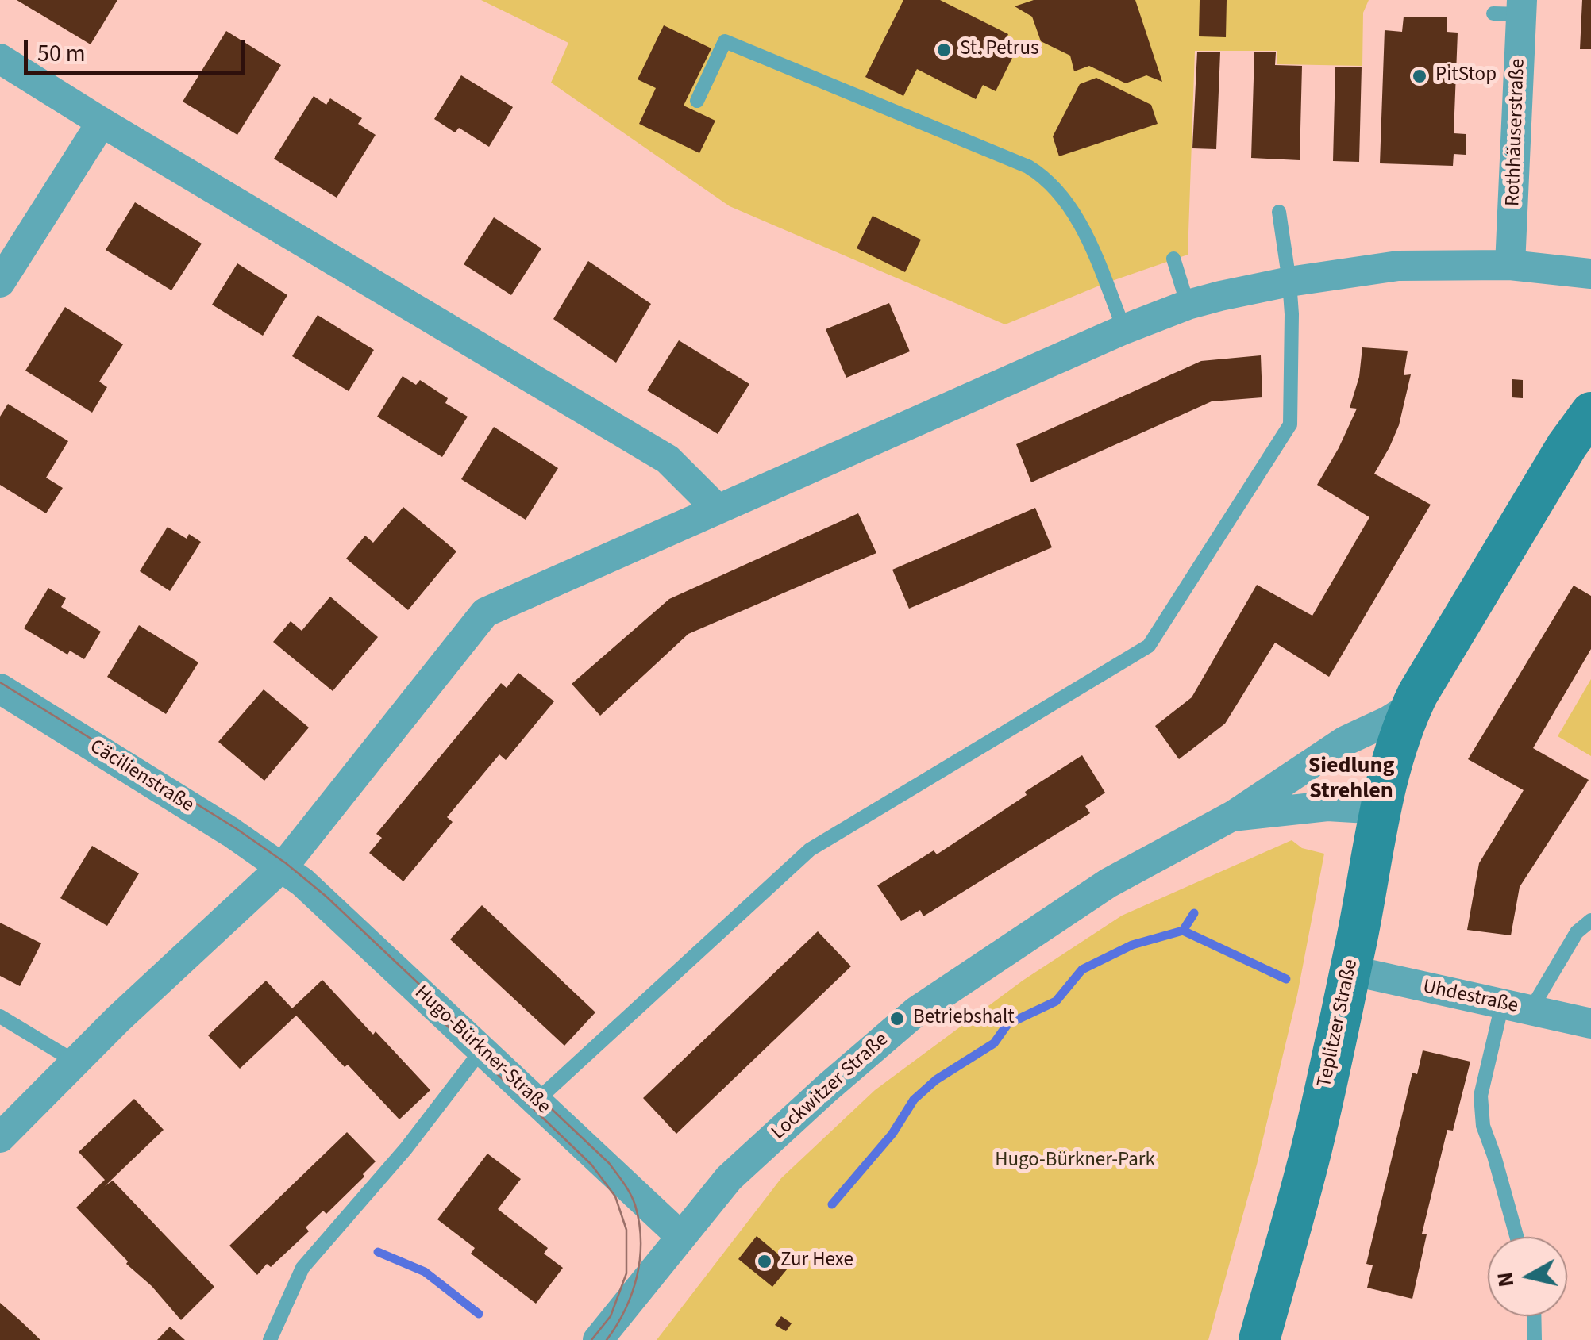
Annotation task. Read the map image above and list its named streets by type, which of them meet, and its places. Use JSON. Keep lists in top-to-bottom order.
{
  "streets": {
    "main road": ["Teplitzer Straße"],
    "street": [
      "Rothhäuserstraße",
      "Cäcilienstraße",
      "Uhdestraße",
      "Hugo-Bürkner-Straße",
      "Lockwitzer Straße"
    ]
  },
  "crossings": [
    ["Cäcilienstraße", "Hugo-Bürkner-Straße"],
    ["Uhdestraße", "Teplitzer Straße"],
    ["Teplitzer Straße", "Lockwitzer Straße"],
    ["Hugo-Bürkner-Straße", "Lockwitzer Straße"]
  ],
  "districts": ["Siedlung Strehlen"],
  "parks": ["Hugo-Bürkner-Park"],
  "places": [
    "St. Petrus",
    "PitStop",
    "Betriebshalt",
    "Zur Hexe"
  ],
  "scale_bar": "50 m",
  "north": "left"
}
